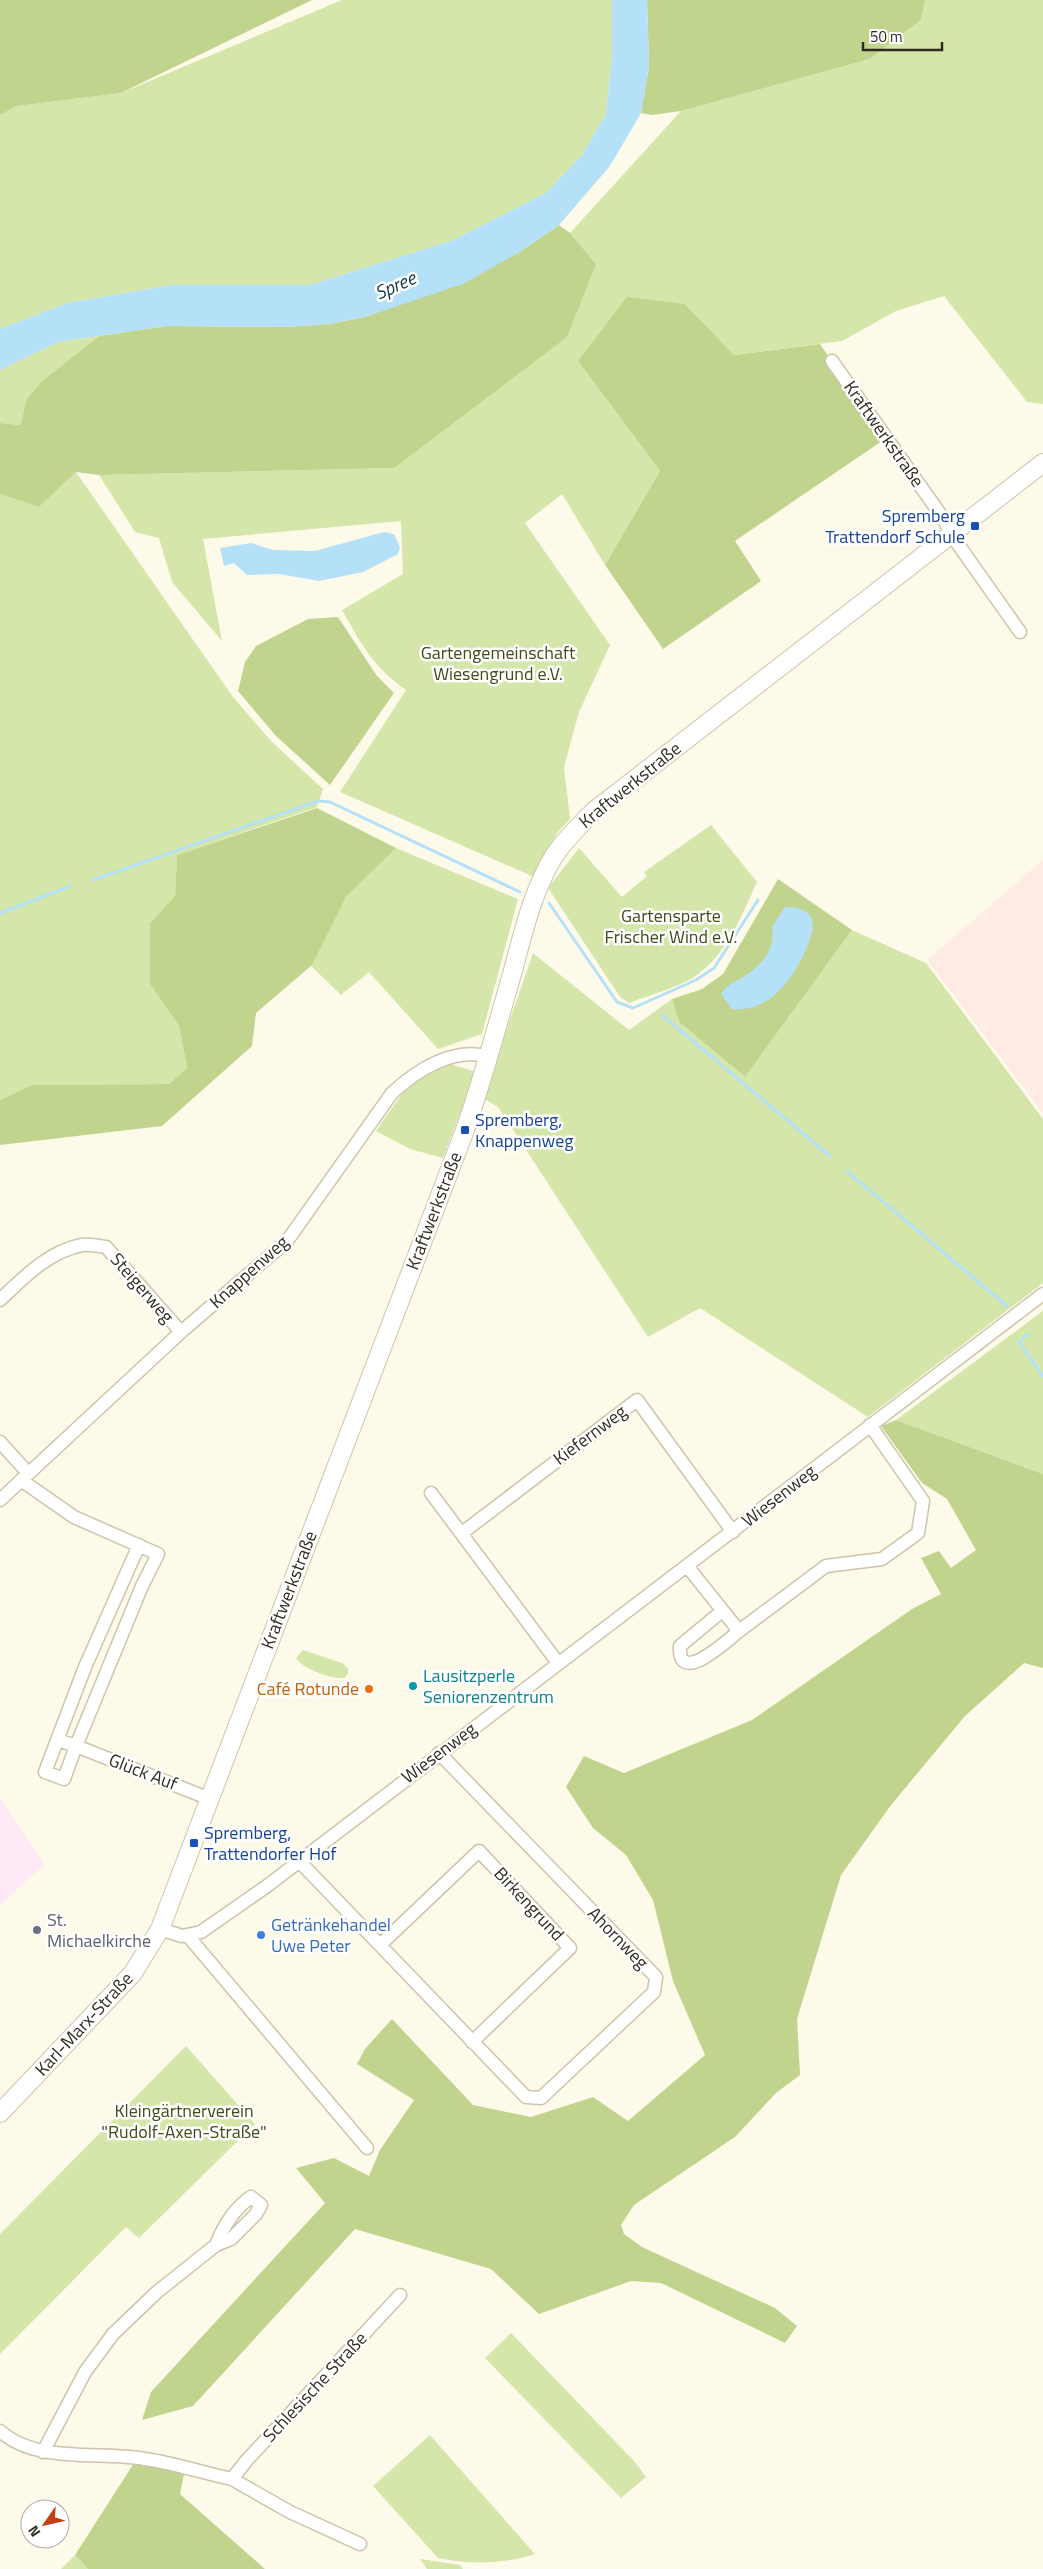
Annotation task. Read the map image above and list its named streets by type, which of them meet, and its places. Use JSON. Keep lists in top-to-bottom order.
{
  "streets": {
    "main road": ["Kraftwerkstraße", "Karl-Marx-Straße"],
    "street": [
      "Knappenweg",
      "Steigerweg",
      "Kiefernweg",
      "Wiesenweg",
      "Glück Auf",
      "Birkengrund",
      "Ahornweg",
      "Schlesische Straße"
    ]
  },
  "crossings": [
    ["Kraftwerkstraße", "Knappenweg"],
    ["Kraftwerkstraße", "Glück Auf"],
    ["Kraftwerkstraße", "Karl-Marx-Straße"],
    ["Knappenweg", "Steigerweg"],
    ["Kiefernweg", "Wiesenweg"],
    ["Wiesenweg", "Ahornweg"],
    ["Birkengrund", "Ahornweg"]
  ],
  "water": ["Spree"],
  "parks": ["Gartengemeinschaft Wiesengrund e.V.", "Gartensparte Frischer Wind e.V.", "Kleingärtnerverein \"Rudolf-Axen-Straße\""],
  "places": {
    "transit": ["Spremberg Trattendorf Schule", "Spremberg, Knappenweg", "Spremberg, Trattendorfer Hof"],
    "other": [
      "Lausitzperle Seniorenzentrum",
      "Café Rotunde",
      "St. Michaelkirche",
      "Getränkehandel Uwe Peter"
    ]
  },
  "scale_bar": "50 m",
  "north": "bottom left"
}
